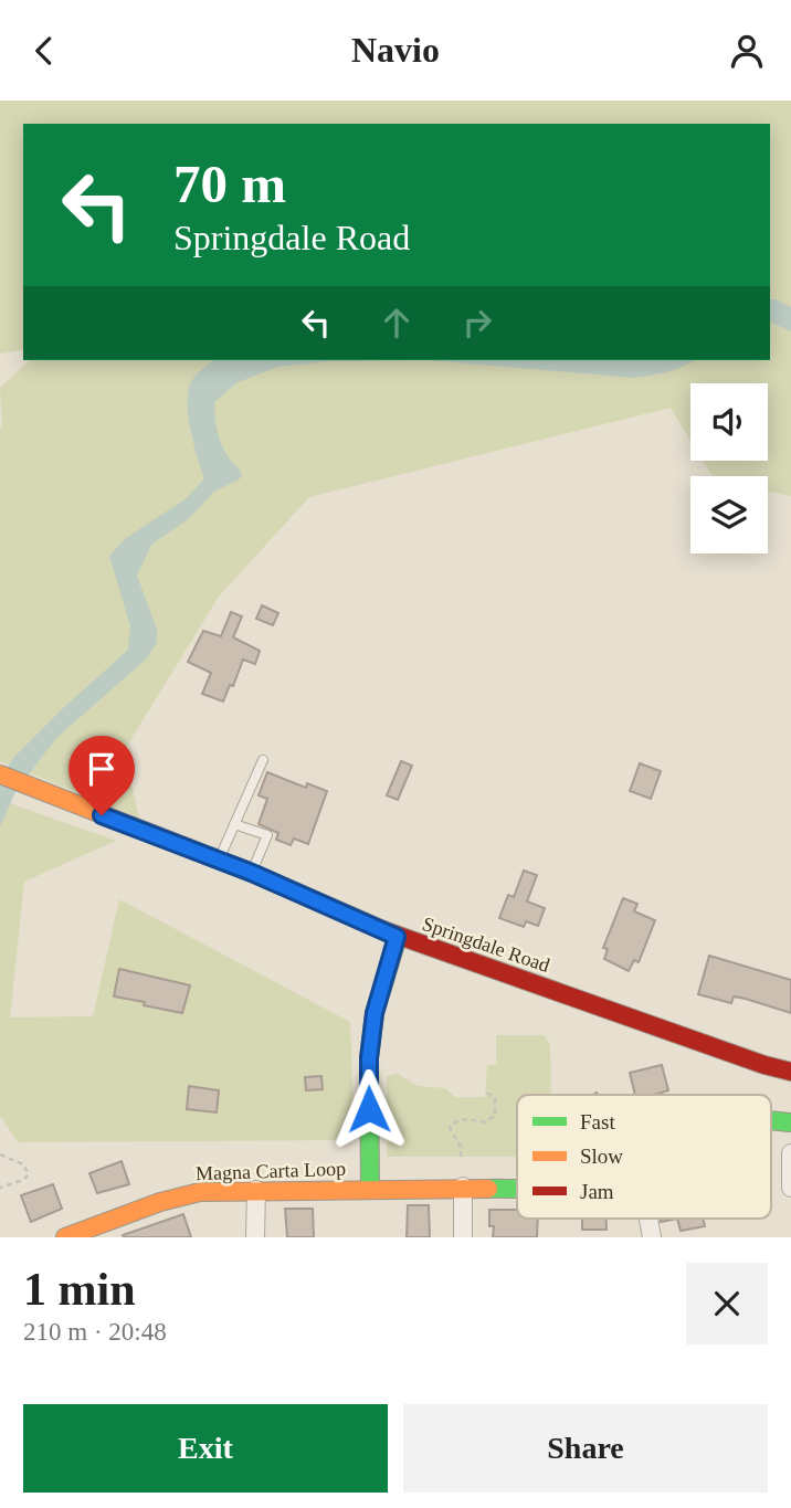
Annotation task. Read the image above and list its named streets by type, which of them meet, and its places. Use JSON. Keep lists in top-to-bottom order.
{
  "streets": {
    "street": ["Springdale Road", "Magna Carta Loop"]
  },
  "legend": ["Fast", "Slow", "Jam"],
  "page": {
    "header": "Navio",
    "turn": ["70 m", "Springdale Road"],
    "heading": ["1 min", "210 m · 20:48"],
    "buttons": ["Exit", "Share"]
  }
}
